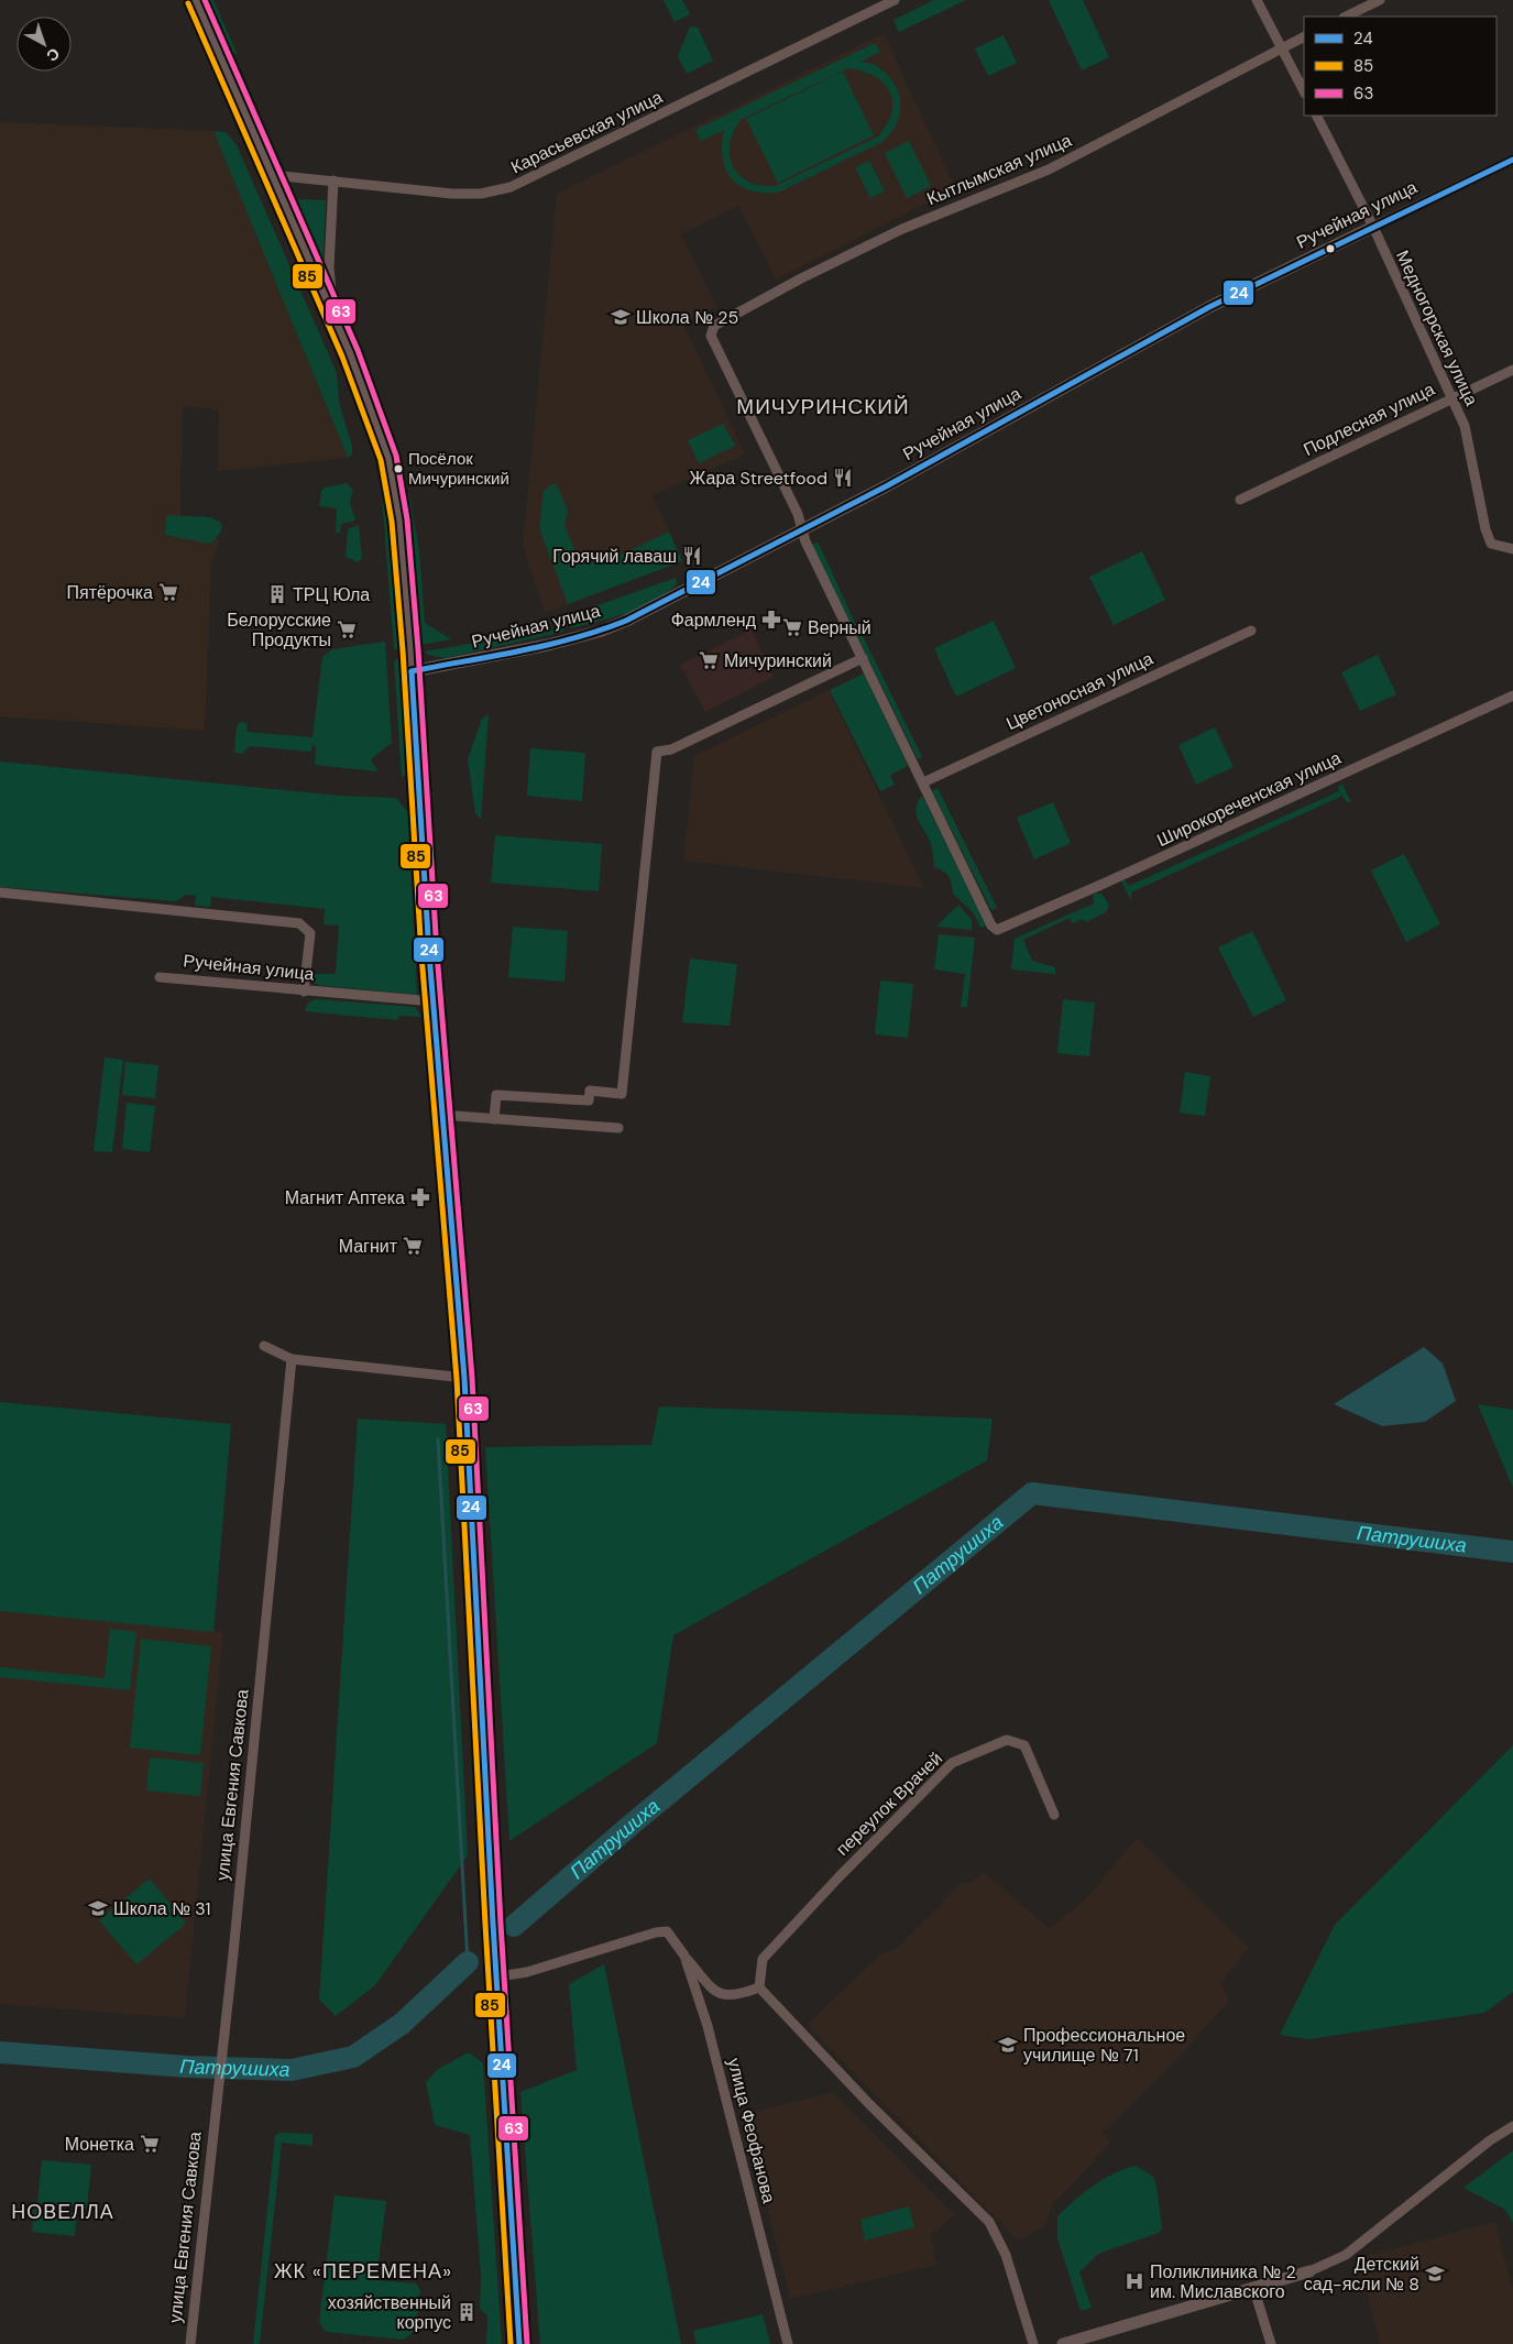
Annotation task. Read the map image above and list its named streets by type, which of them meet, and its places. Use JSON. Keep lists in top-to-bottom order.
{
  "streets": {
    "street": [
      "Карасьевская улица",
      "Кытлымская улица",
      "Ручейная улица",
      "Медногорская улица",
      "Подлесная улица",
      "Цветоносная улица",
      "Широкореченская улица",
      "улица Евгения Савкова",
      "переулок Врачей",
      "улица Феофанова"
    ]
  },
  "crossings": [
    ["Кытлымская улица", "Ручейная улица"],
    ["Ручейная улица", "Медногорская улица"],
    ["Медногорская улица", "Подлесная улица"],
    ["Цветоносная улица", "Широкореченская улица"]
  ],
  "districts": ["МИЧУРИНСКИЙ", "НОВЕЛЛА", "ЖК «ПЕРЕМЕНА»"],
  "water": ["Патрушиха"],
  "places": {
    "school or university": [
      "Школа № 25",
      "Школа № 31",
      "Профессиональное училище № 71",
      "Детский сад-ясли № 8"
    ],
    "other": ["Посёлок Мичуринский"],
    "restaurant": ["Жара Streetfood", "Горячий лаваш"],
    "supermarket": [
      "Пятёрочка",
      "Верный",
      "Белорусские Продукты",
      "Мичуринский",
      "Магнит",
      "Монетка"
    ],
    "building": ["ТРЦ Юла", "хозяйственный корпус"],
    "pharmacy": ["Фармленд", "Магнит Аптека"],
    "hospital": ["Поликлиника № 2 им. Миславского"]
  },
  "lines": ["transit line 63", "transit line 85", "transit line 24"],
  "legend": ["24", "85", "63"],
  "north": "bottom right"
}
